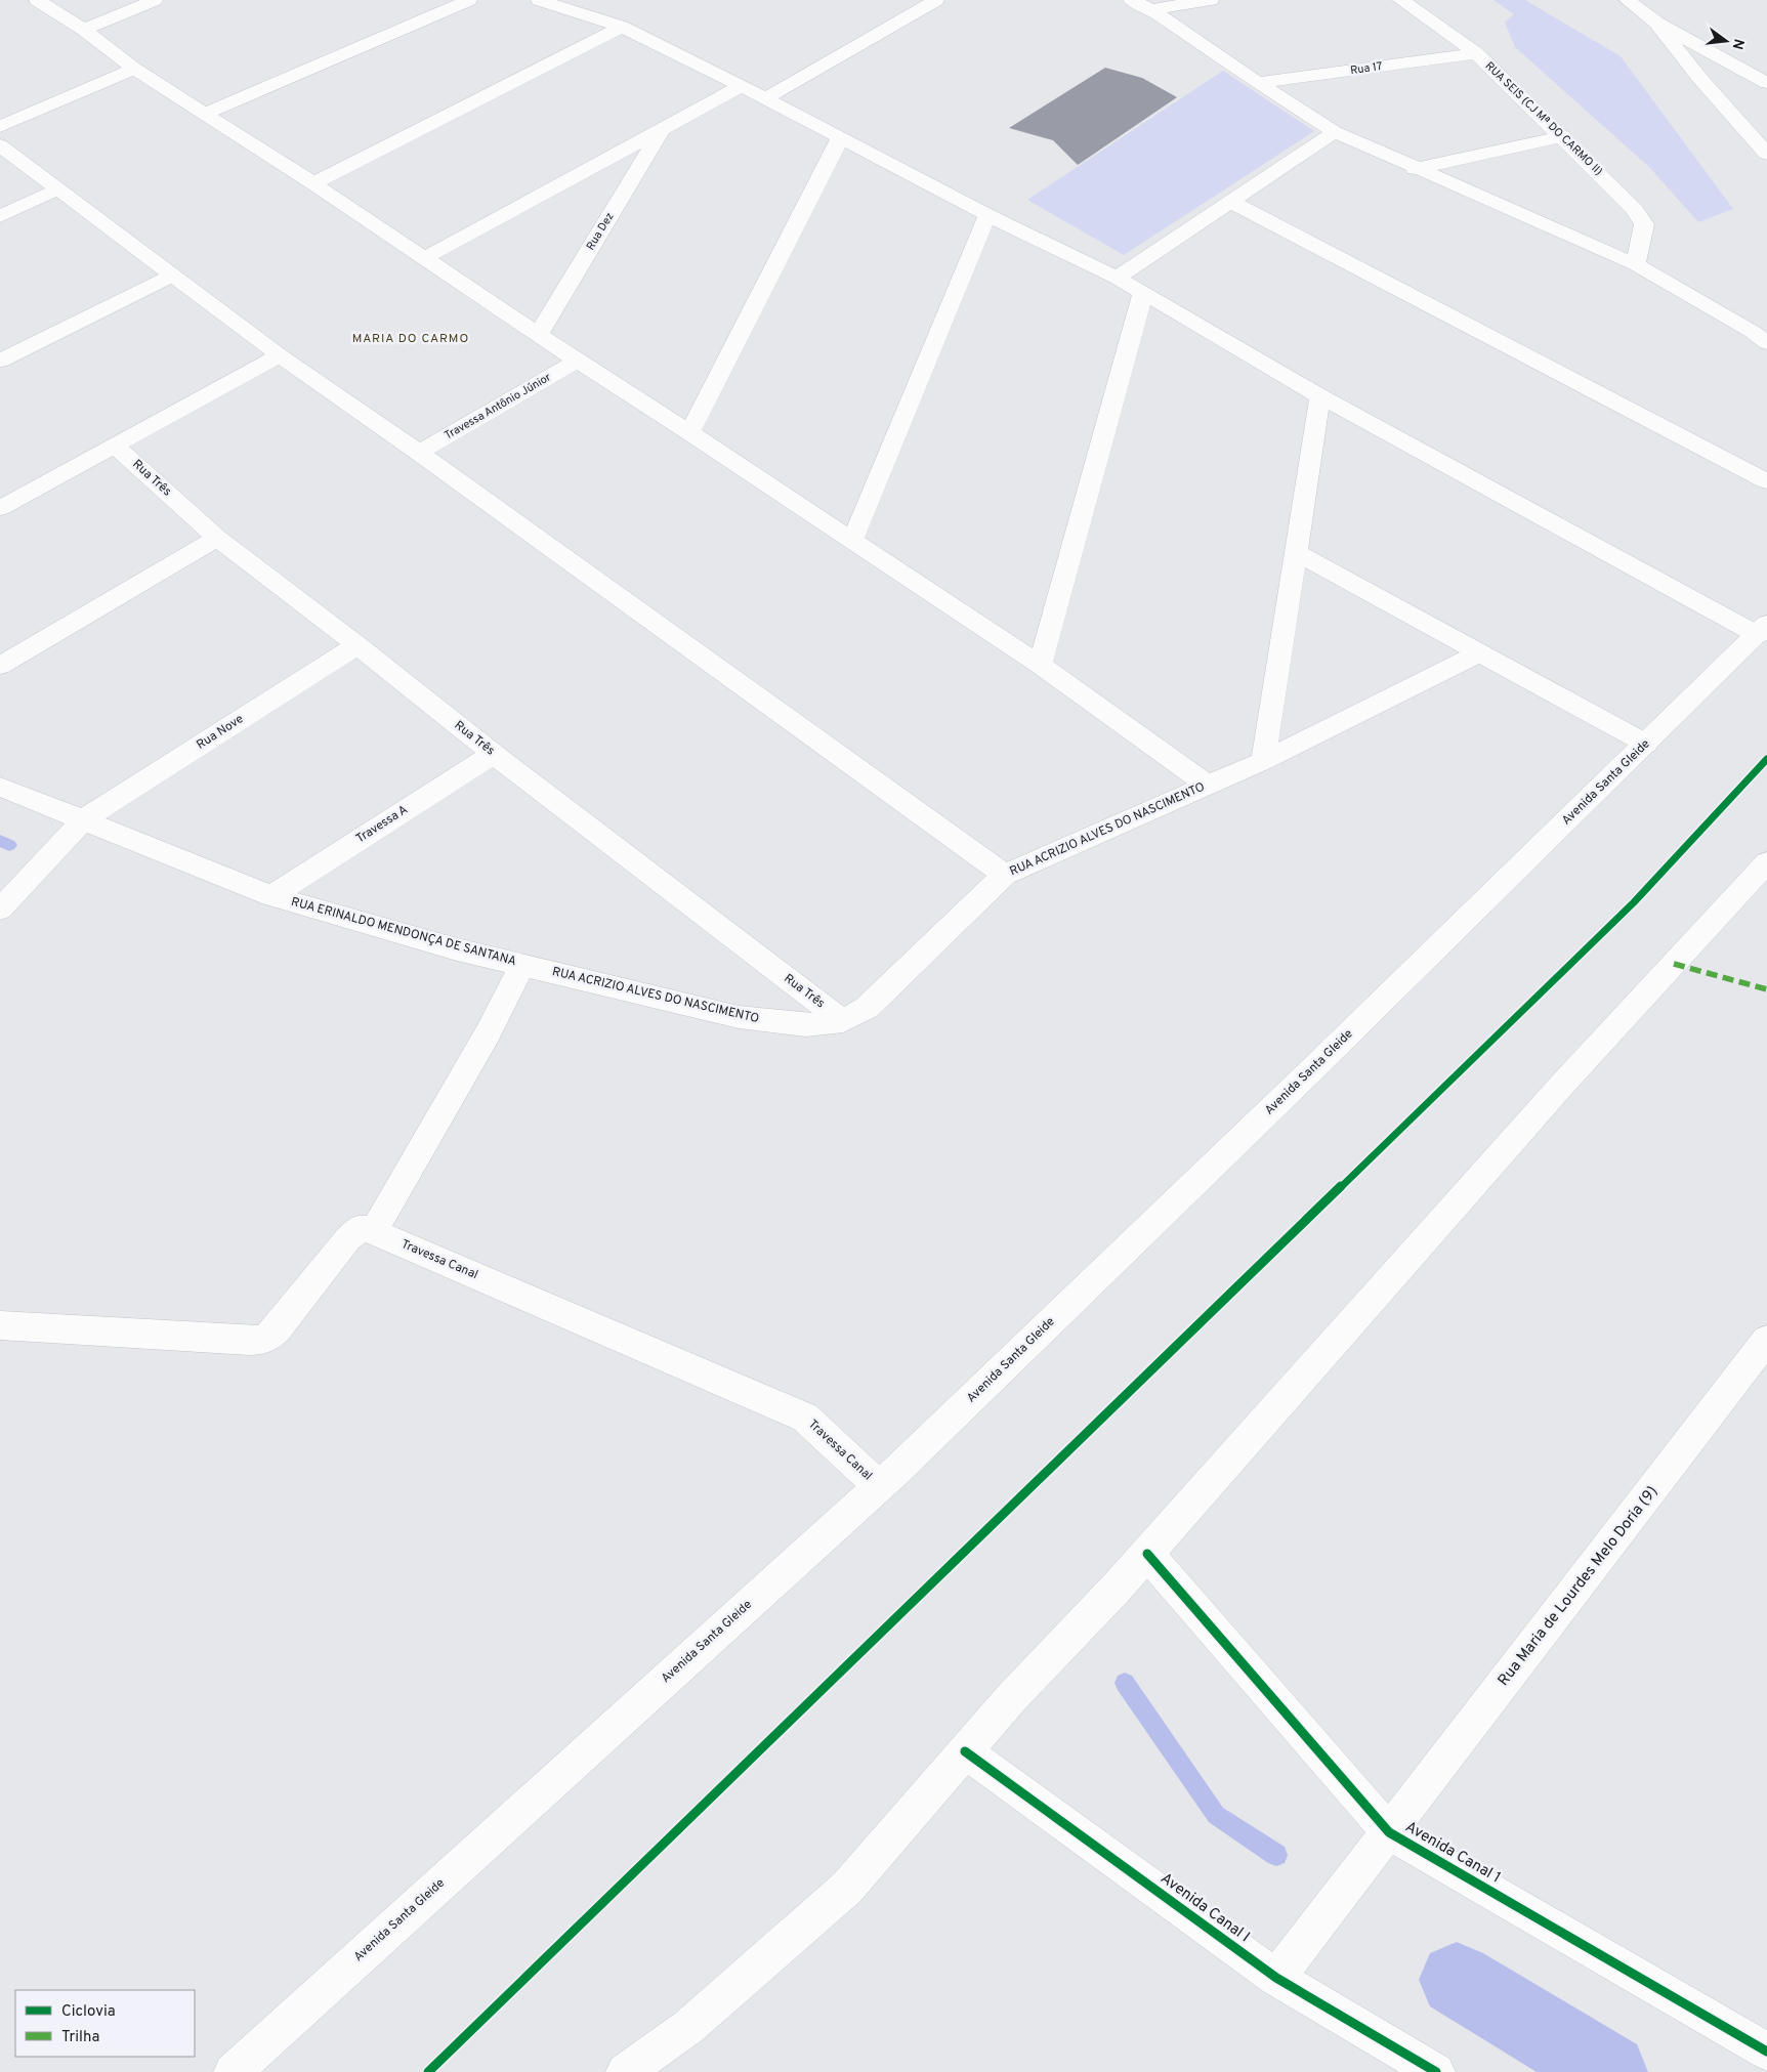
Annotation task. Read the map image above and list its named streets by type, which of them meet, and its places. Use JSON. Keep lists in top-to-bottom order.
{
  "streets": {
    "street": [
      "Rua 17",
      "RUA SEIS (CJ Mª DO CARMO II)",
      "Rua Dez",
      "Travessa Antônio Júnior",
      "Rua Três",
      "Rua Nove",
      "Avenida Santa Gleide",
      "Travessa A",
      "RUA ACRIZIO ALVES DO NASCIMENTO",
      "RUA ERINALDO MENDONÇA DE SANTANA",
      "Travessa Canal",
      "Rua Maria de Lourdes Melo Doria (9)",
      "Avenida Canal 1",
      "Avenida Canal I"
    ]
  },
  "crossings": [
    ["Rua 17", "RUA SEIS (CJ Mª DO CARMO II)"],
    ["Rua Três", "Rua Nove"],
    ["Rua Três", "Travessa A"],
    ["Rua Três", "RUA ACRIZIO ALVES DO NASCIMENTO"],
    ["Rua Nove", "RUA ERINALDO MENDONÇA DE SANTANA"],
    ["Avenida Santa Gleide", "Travessa Canal"],
    ["Travessa A", "RUA ERINALDO MENDONÇA DE SANTANA"],
    ["RUA ACRIZIO ALVES DO NASCIMENTO", "RUA ERINALDO MENDONÇA DE SANTANA"],
    ["RUA ERINALDO MENDONÇA DE SANTANA", "Travessa Canal"],
    ["Rua Maria de Lourdes Melo Doria (9)", "Avenida Canal 1"],
    ["Rua Maria de Lourdes Melo Doria (9)", "Avenida Canal I"]
  ],
  "districts": ["MARIA DO CARMO"],
  "legend": ["Ciclovia", "Trilha"],
  "north": "right"
}
